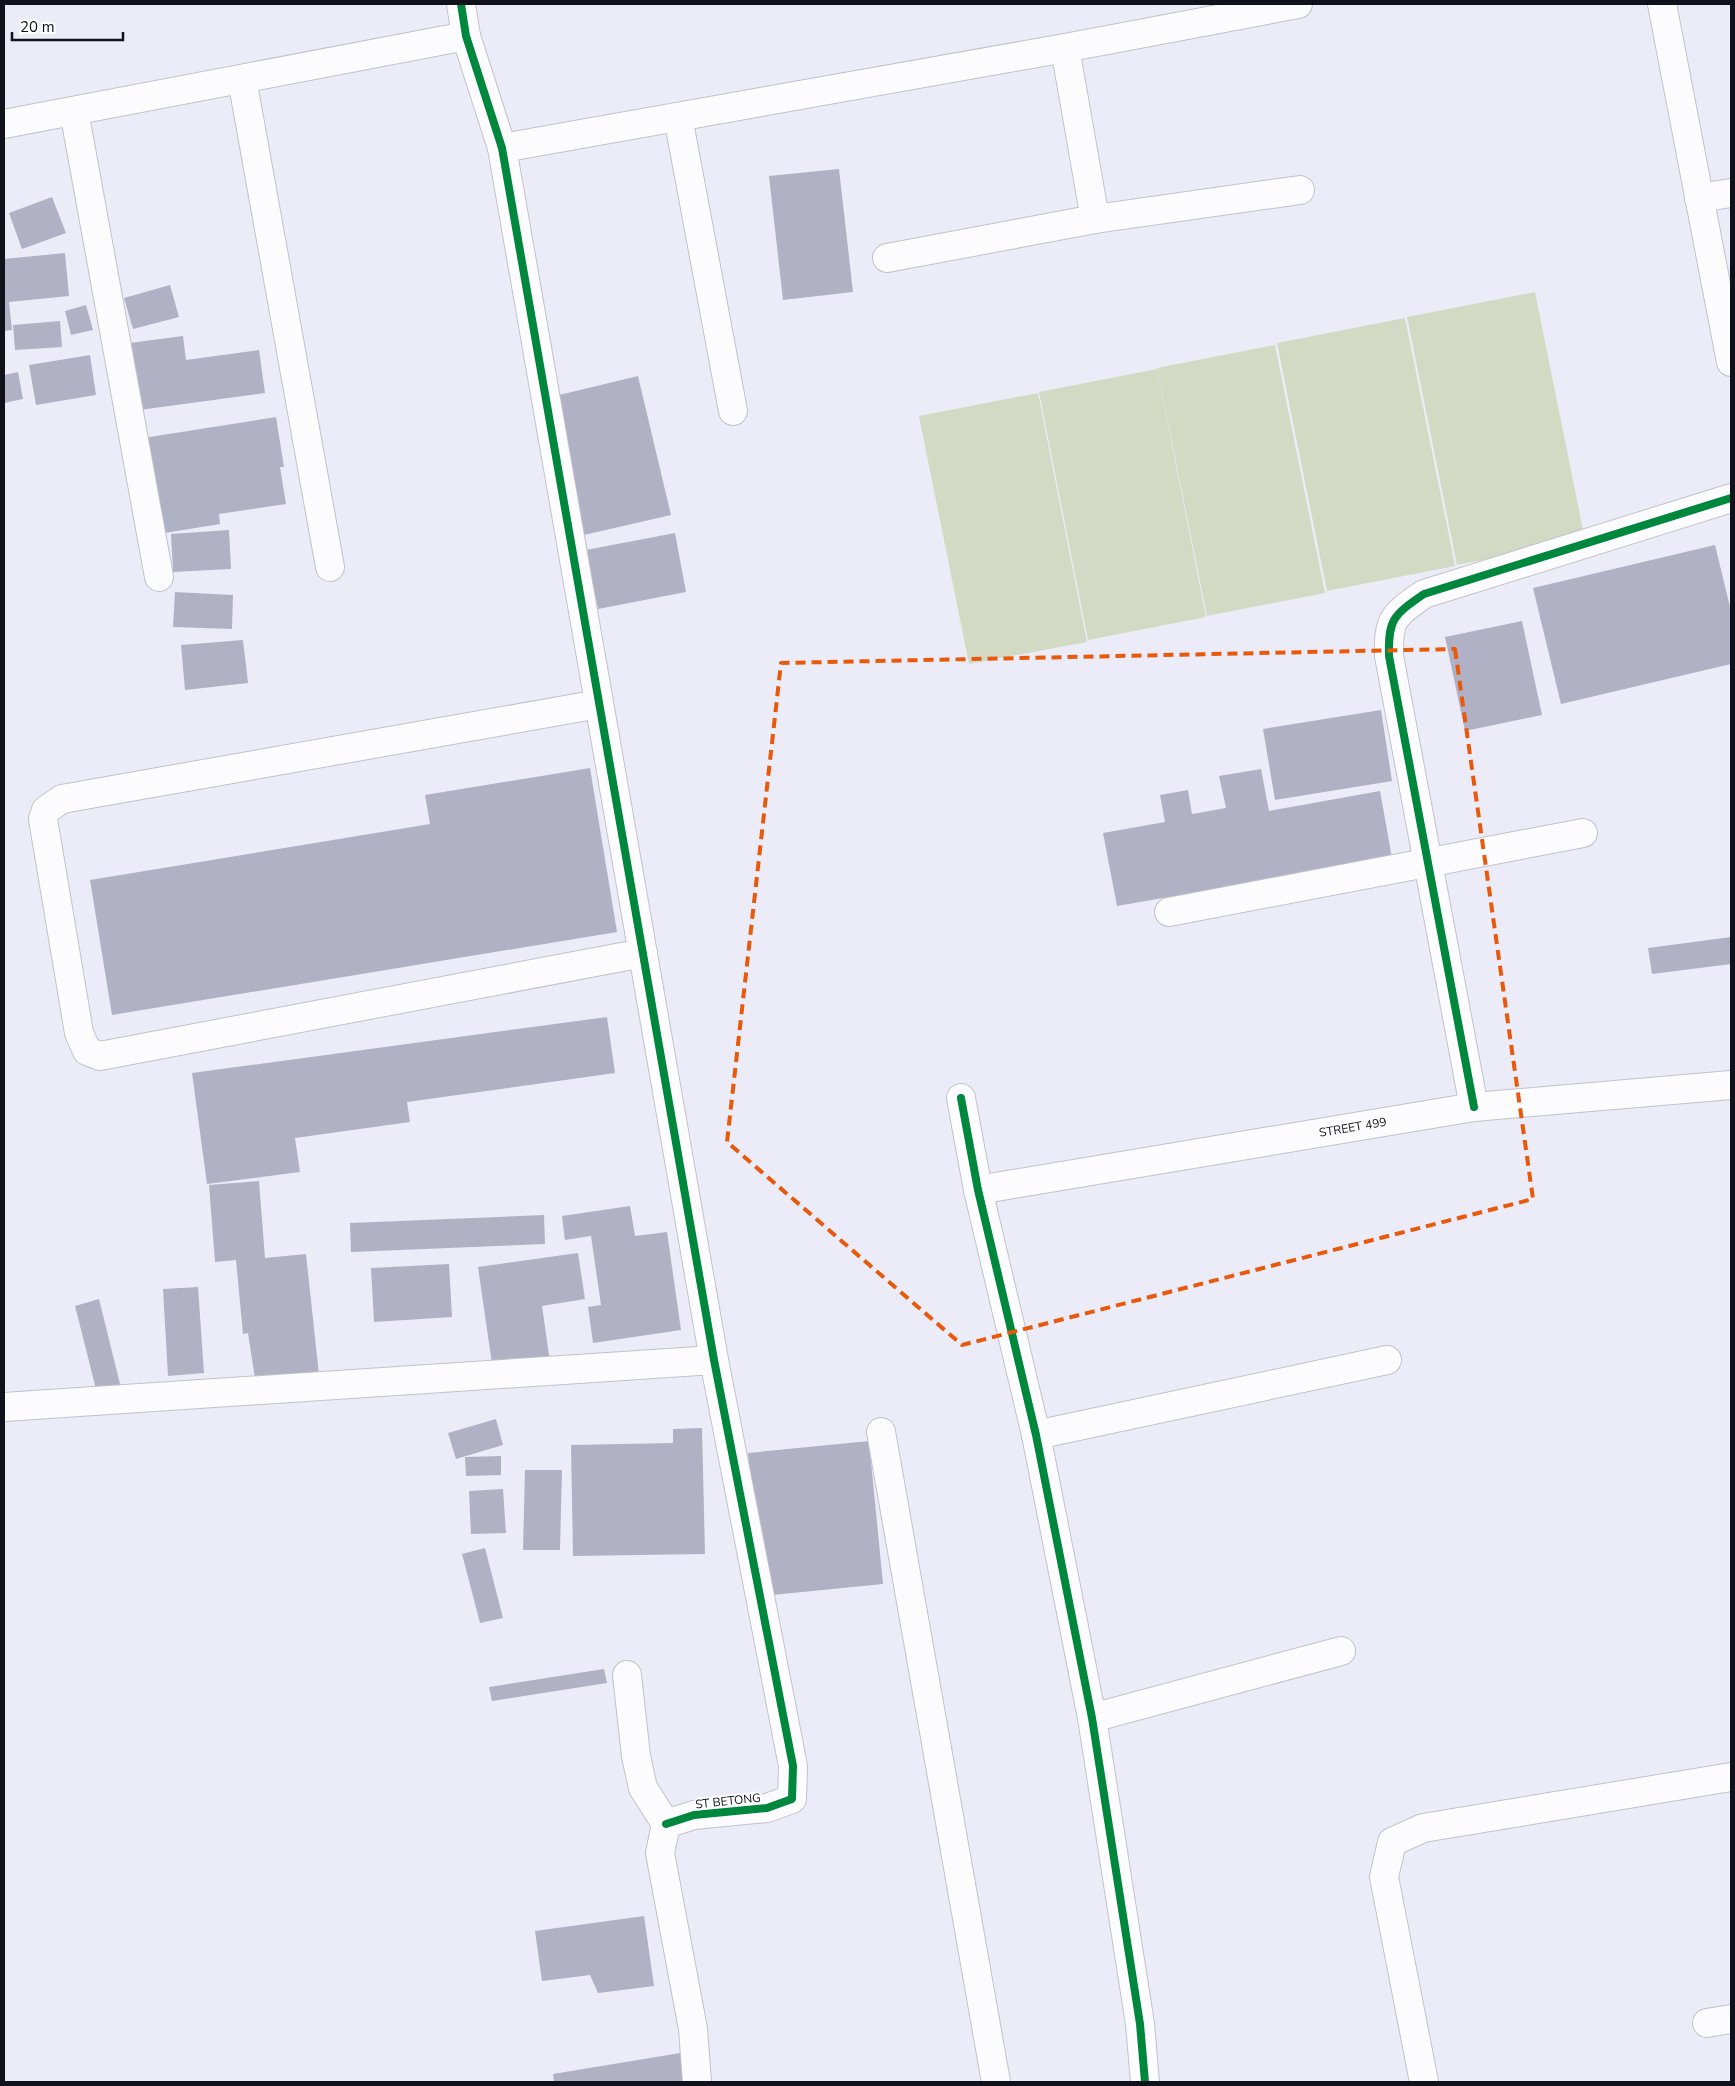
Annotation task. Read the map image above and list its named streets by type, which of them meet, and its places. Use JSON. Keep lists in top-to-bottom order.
{
  "streets": {
    "street": ["STREET 499", "ST BETONG"]
  },
  "scale_bar": "20 m"
}
